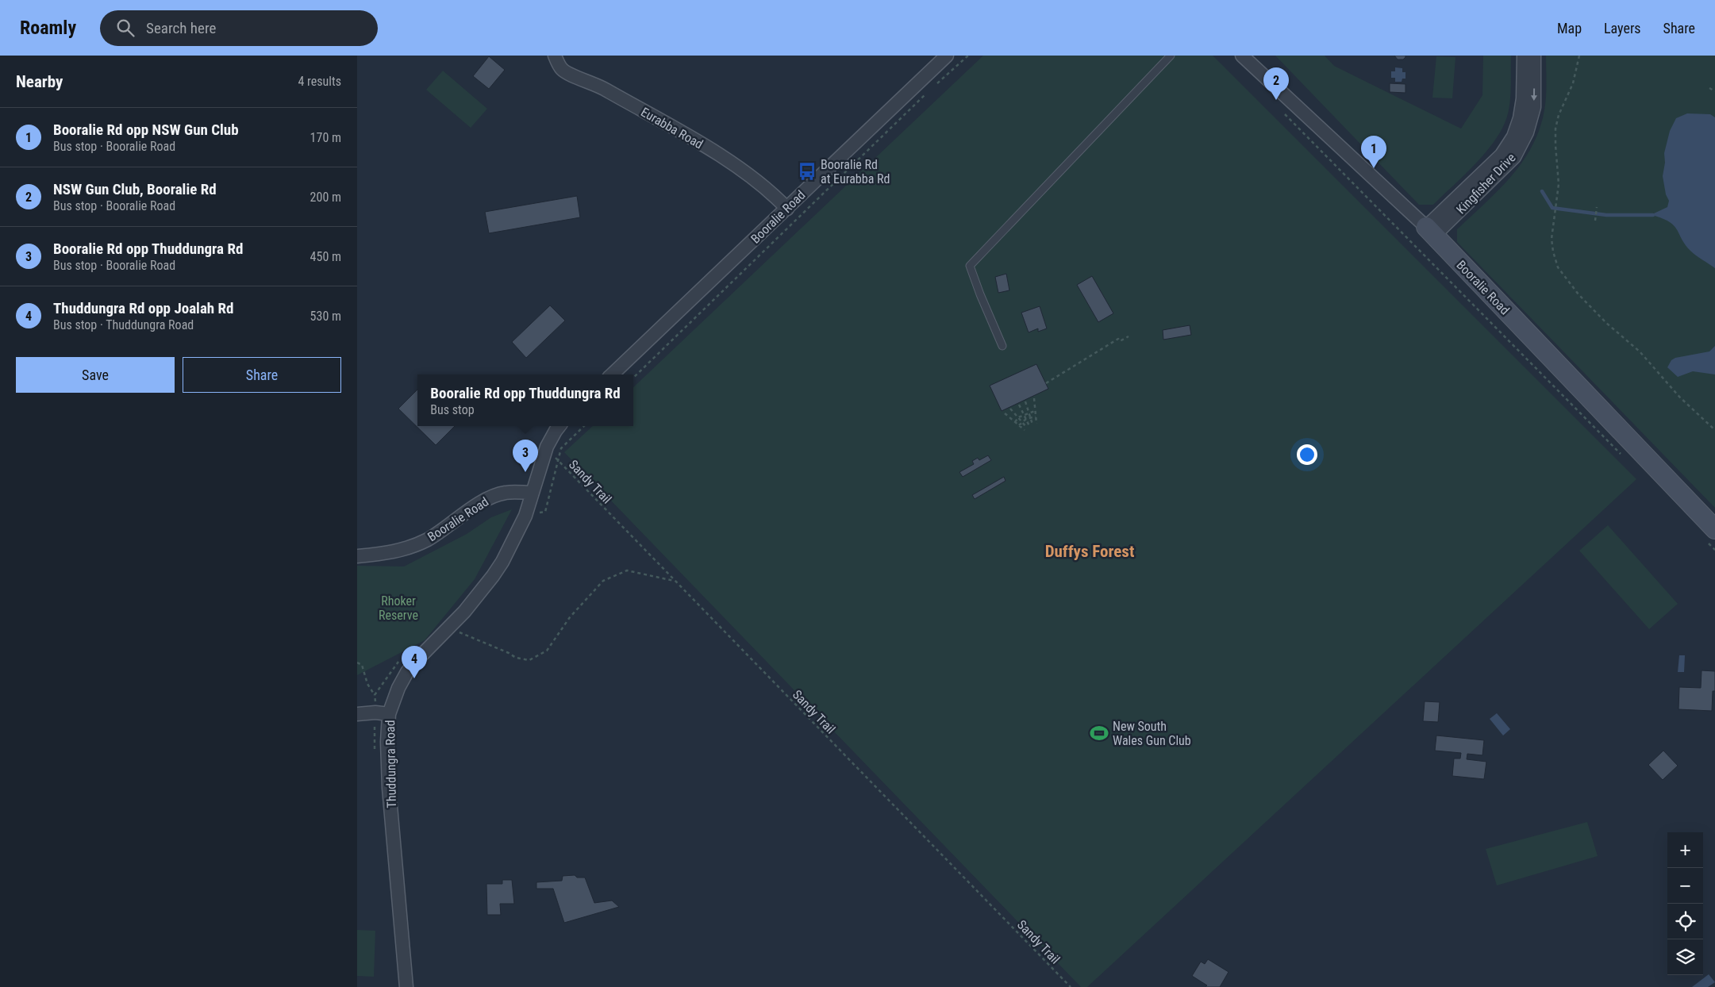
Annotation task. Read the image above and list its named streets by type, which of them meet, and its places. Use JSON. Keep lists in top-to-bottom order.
{
  "streets": {
    "street": [
      "Eurabba Road",
      "Kingfisher Drive",
      "Booralie Road",
      "Thuddungra Road"
    ],
    "path": ["Sandy Trail"]
  },
  "crossings": [
    ["Eurabba Road", "Booralie Road"],
    ["Kingfisher Drive", "Booralie Road"],
    ["Booralie Road", "Thuddungra Road"]
  ],
  "districts": ["Duffys Forest"],
  "parks": ["Rhoker Reserve"],
  "places": {
    "bus stop": ["Booralie Rd at Eurabba Rd"],
    "sports": ["New South Wales Gun Club"]
  },
  "page": {
    "header": "Roamly",
    "search": "Search here",
    "nav": ["Map", "Layers", "Share"],
    "heading": ["Nearby", "4 results"],
    "pins": [
      "2",
      "1",
      "3",
      "4"
    ],
    "list": [
      {
        "mark": "1",
        "name": "Booralie Rd opp NSW Gun Club",
        "note": "Bus stop · Booralie Road",
        "value": "170 m"
      },
      {
        "mark": "2",
        "name": "NSW Gun Club, Booralie Rd",
        "note": "Bus stop · Booralie Road",
        "value": "200 m"
      },
      {
        "mark": "3",
        "name": "Booralie Rd opp Thuddungra Rd",
        "note": "Bus stop · Booralie Road",
        "value": "450 m"
      },
      {
        "mark": "4",
        "name": "Thuddungra Rd opp Joalah Rd",
        "note": "Bus stop · Thuddungra Road",
        "value": "530 m"
      }
    ],
    "buttons": ["Save", "Share"],
    "popup": ["Booralie Rd opp Thuddungra Rd", "Bus stop"],
    "map_buttons": ["+", "−"]
  }
}
